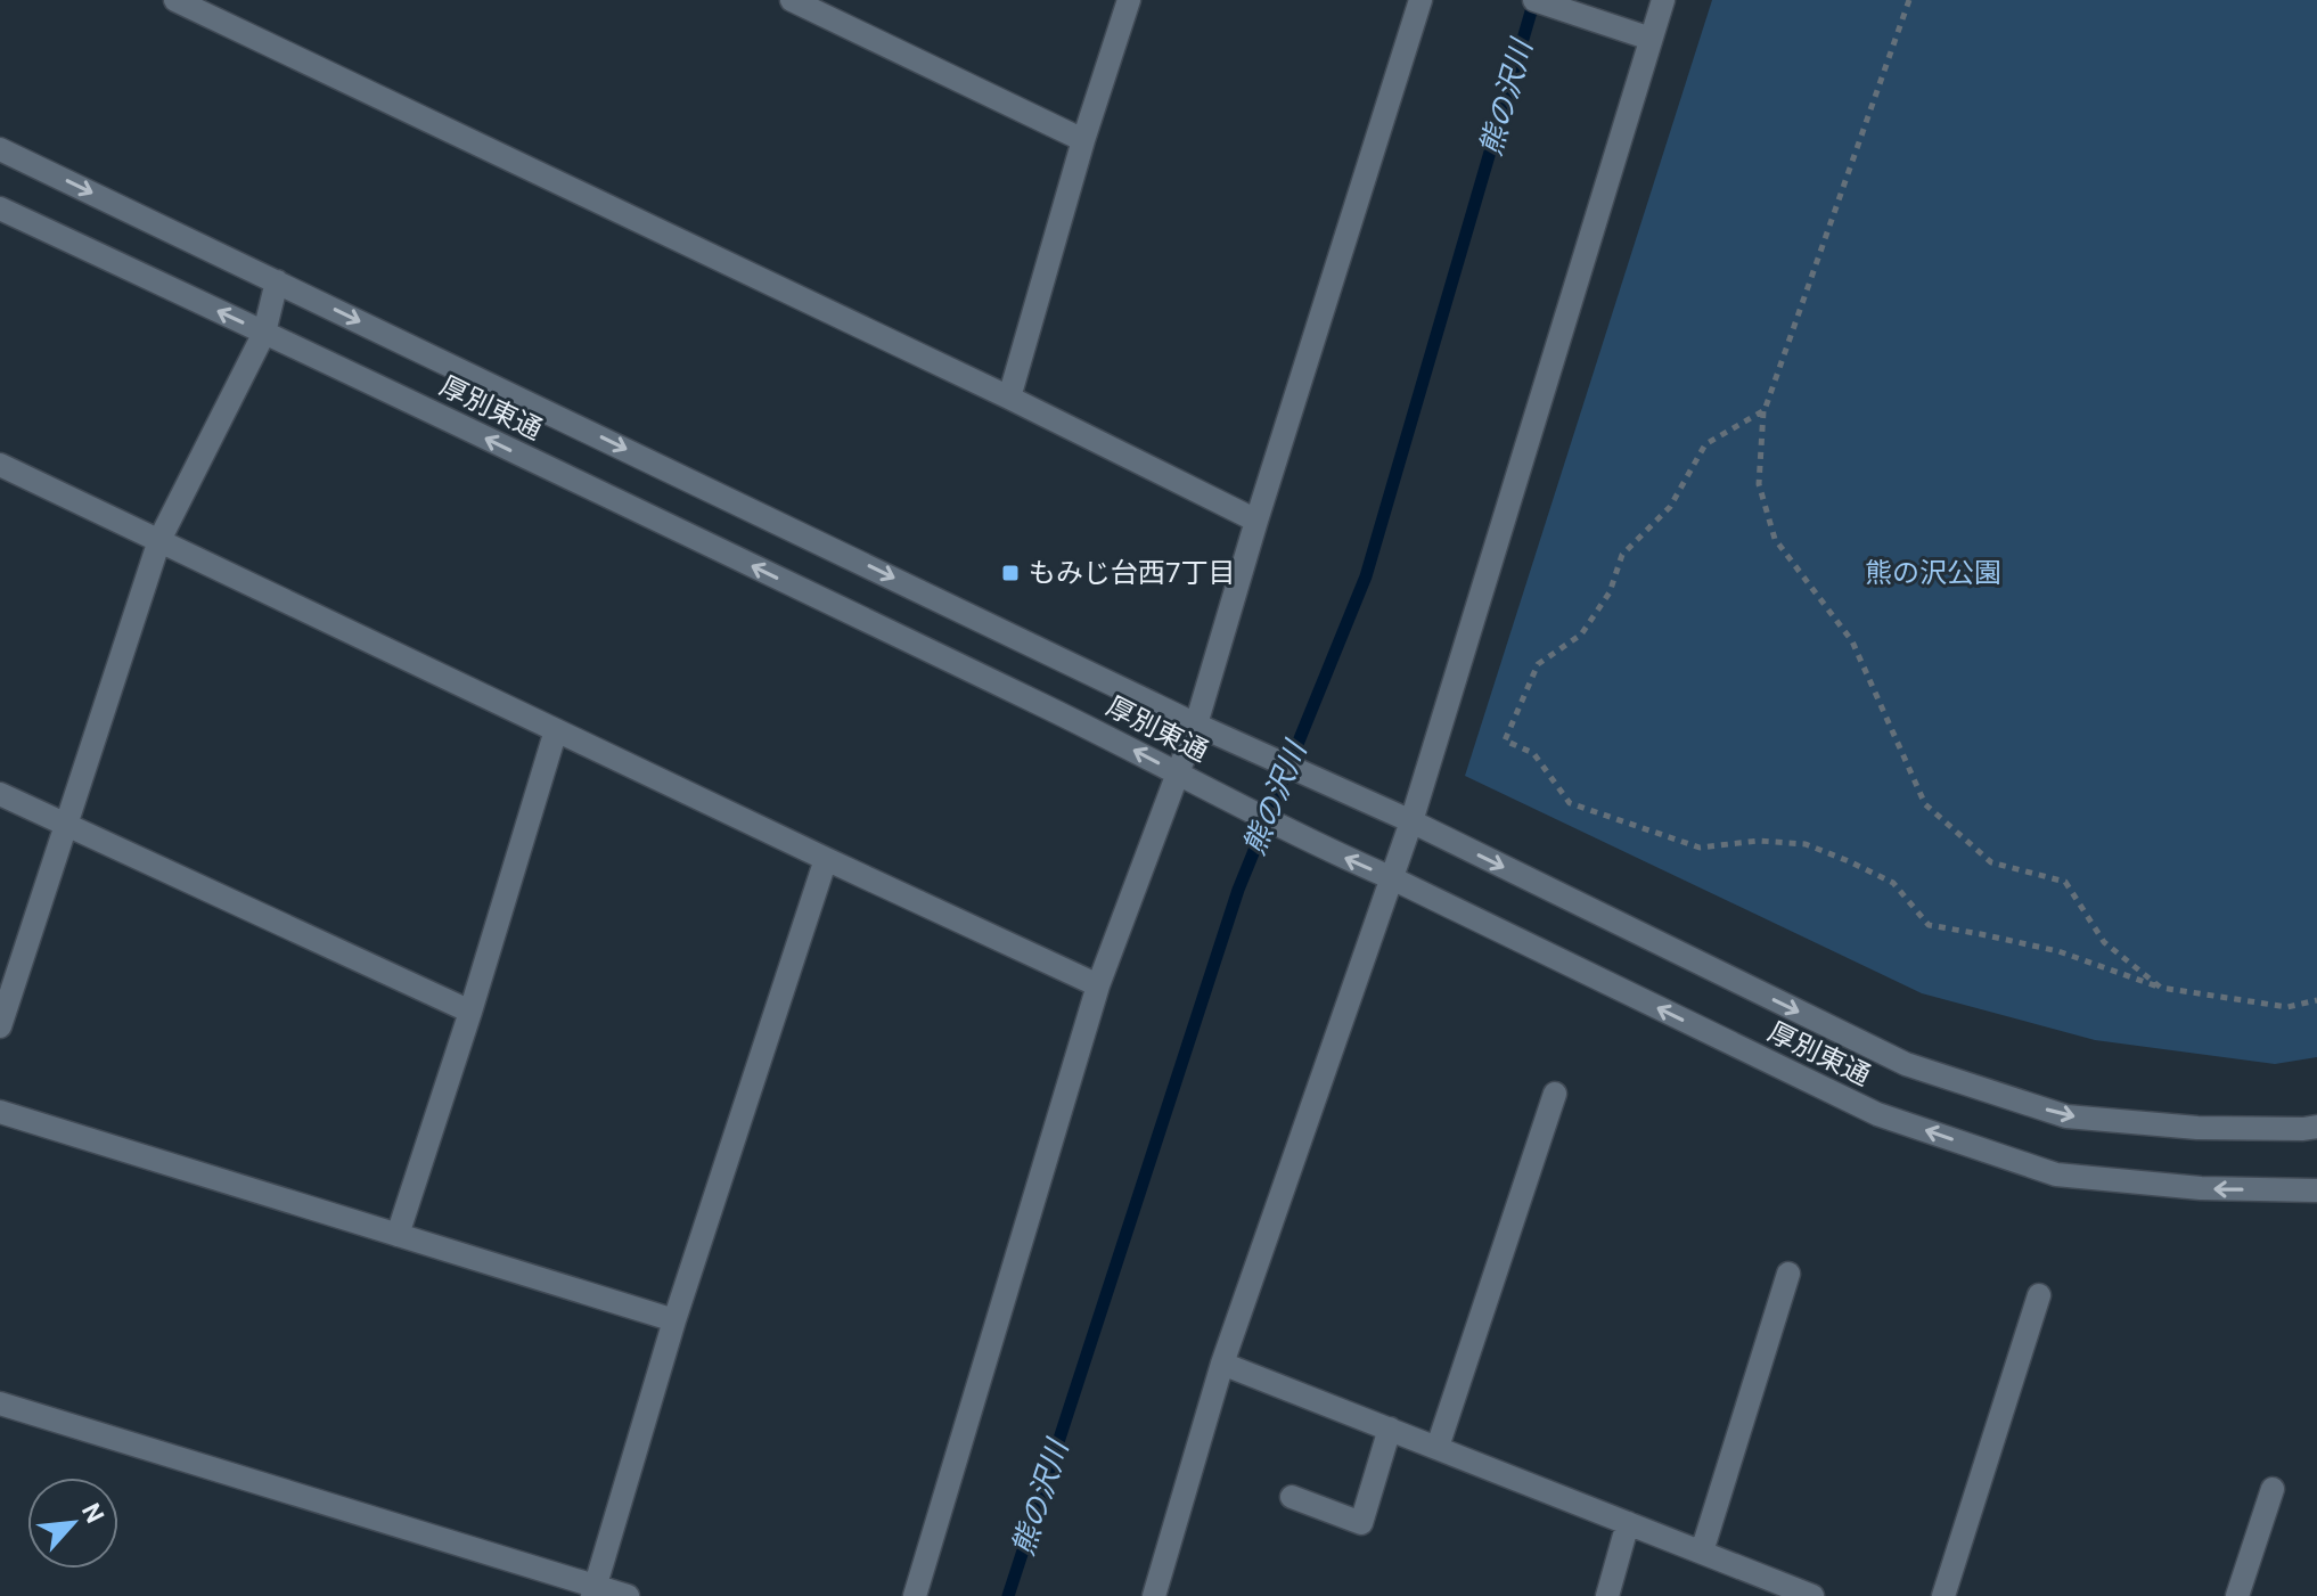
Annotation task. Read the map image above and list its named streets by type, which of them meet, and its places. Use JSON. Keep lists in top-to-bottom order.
{
  "streets": {
    "street": ["厚別東通"]
  },
  "water": ["熊の沢川"],
  "parks": ["熊の沢公園"],
  "places": {
    "transit": ["もみじ台西7丁目"]
  },
  "north": "top right"
}
